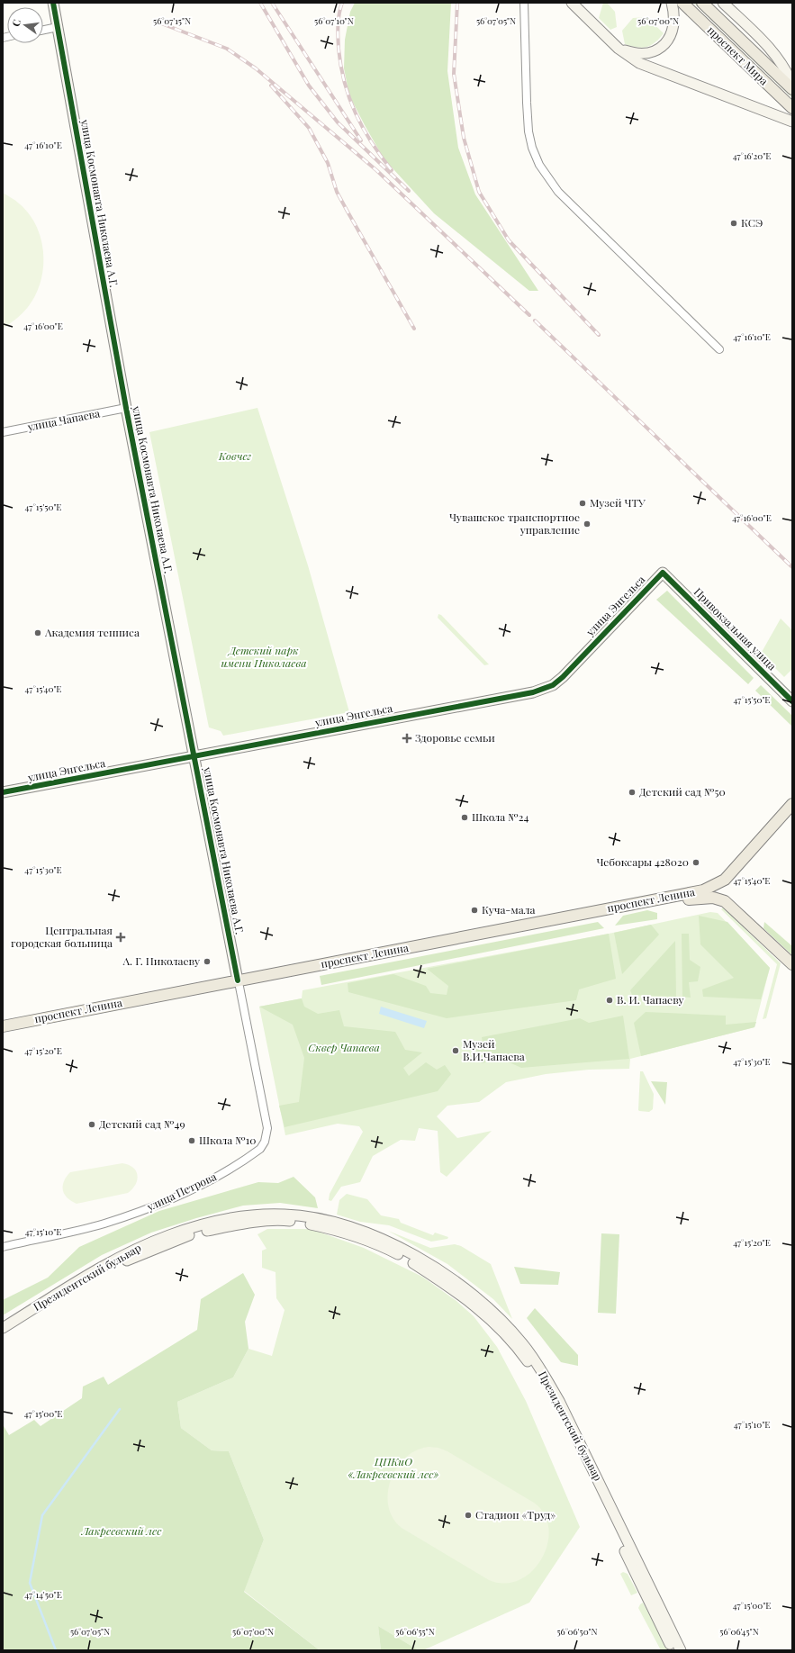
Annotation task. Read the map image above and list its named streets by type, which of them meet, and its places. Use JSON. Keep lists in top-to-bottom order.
{
  "streets": {
    "main road": ["проспект Мира", "проспект Ленина"],
    "street": [
      "улица Космонавта Николаева А.Г.",
      "улица Чапаева",
      "улица Энгельса",
      "Привокзальная улица",
      "улица Петрова",
      "Президентский бульвар"
    ]
  },
  "crossings": [
    ["улица Космонавта Николаева А.Г.", "улица Чапаева"],
    ["улица Космонавта Николаева А.Г.", "улица Энгельса"],
    ["улица Космонавта Николаева А.Г.", "проспект Ленина"],
    ["улица Космонавта Николаева А.Г.", "улица Петрова"],
    ["улица Энгельса", "Привокзальная улица"]
  ],
  "parks": [
    "Ковчег",
    "Детский парк имени Николаева",
    "Сквер Чапаева",
    "ЦПКиО «Лакреевский лес»",
    "Лакреевский лес"
  ],
  "places": {
    "other": [
      "КСЭ",
      "Музей ЧТУ",
      "Чувашское транспортное управление",
      "Академия тенниса",
      "Детский сад №50",
      "Школа №24",
      "Чебоксары 428020",
      "Куча-мала",
      "А. Г. Николаеву",
      "В. И. Чапаеву",
      "Музей В.И.Чапаева",
      "Детский сад №49",
      "Школа №10",
      "Стадион «Труд»"
    ],
    "health": ["Здоровье семьи", "Центральная городская больница"]
  },
  "north": "left",
  "coordinates": [
    "56°07'15\"N",
    "56°07'10\"N",
    "56°07'05\"N",
    "56°07'00\"N",
    "47°16'10\"E",
    "47°16'20\"E",
    "47°16'00\"E",
    "47°15'50\"E",
    "47°15'40\"E",
    "47°15'30\"E",
    "47°15'20\"E",
    "47°15'10\"E",
    "47°15'00\"E",
    "47°14'50\"E",
    "56°06'55\"N",
    "56°06'50\"N",
    "56°06'45\"N"
  ]
}
